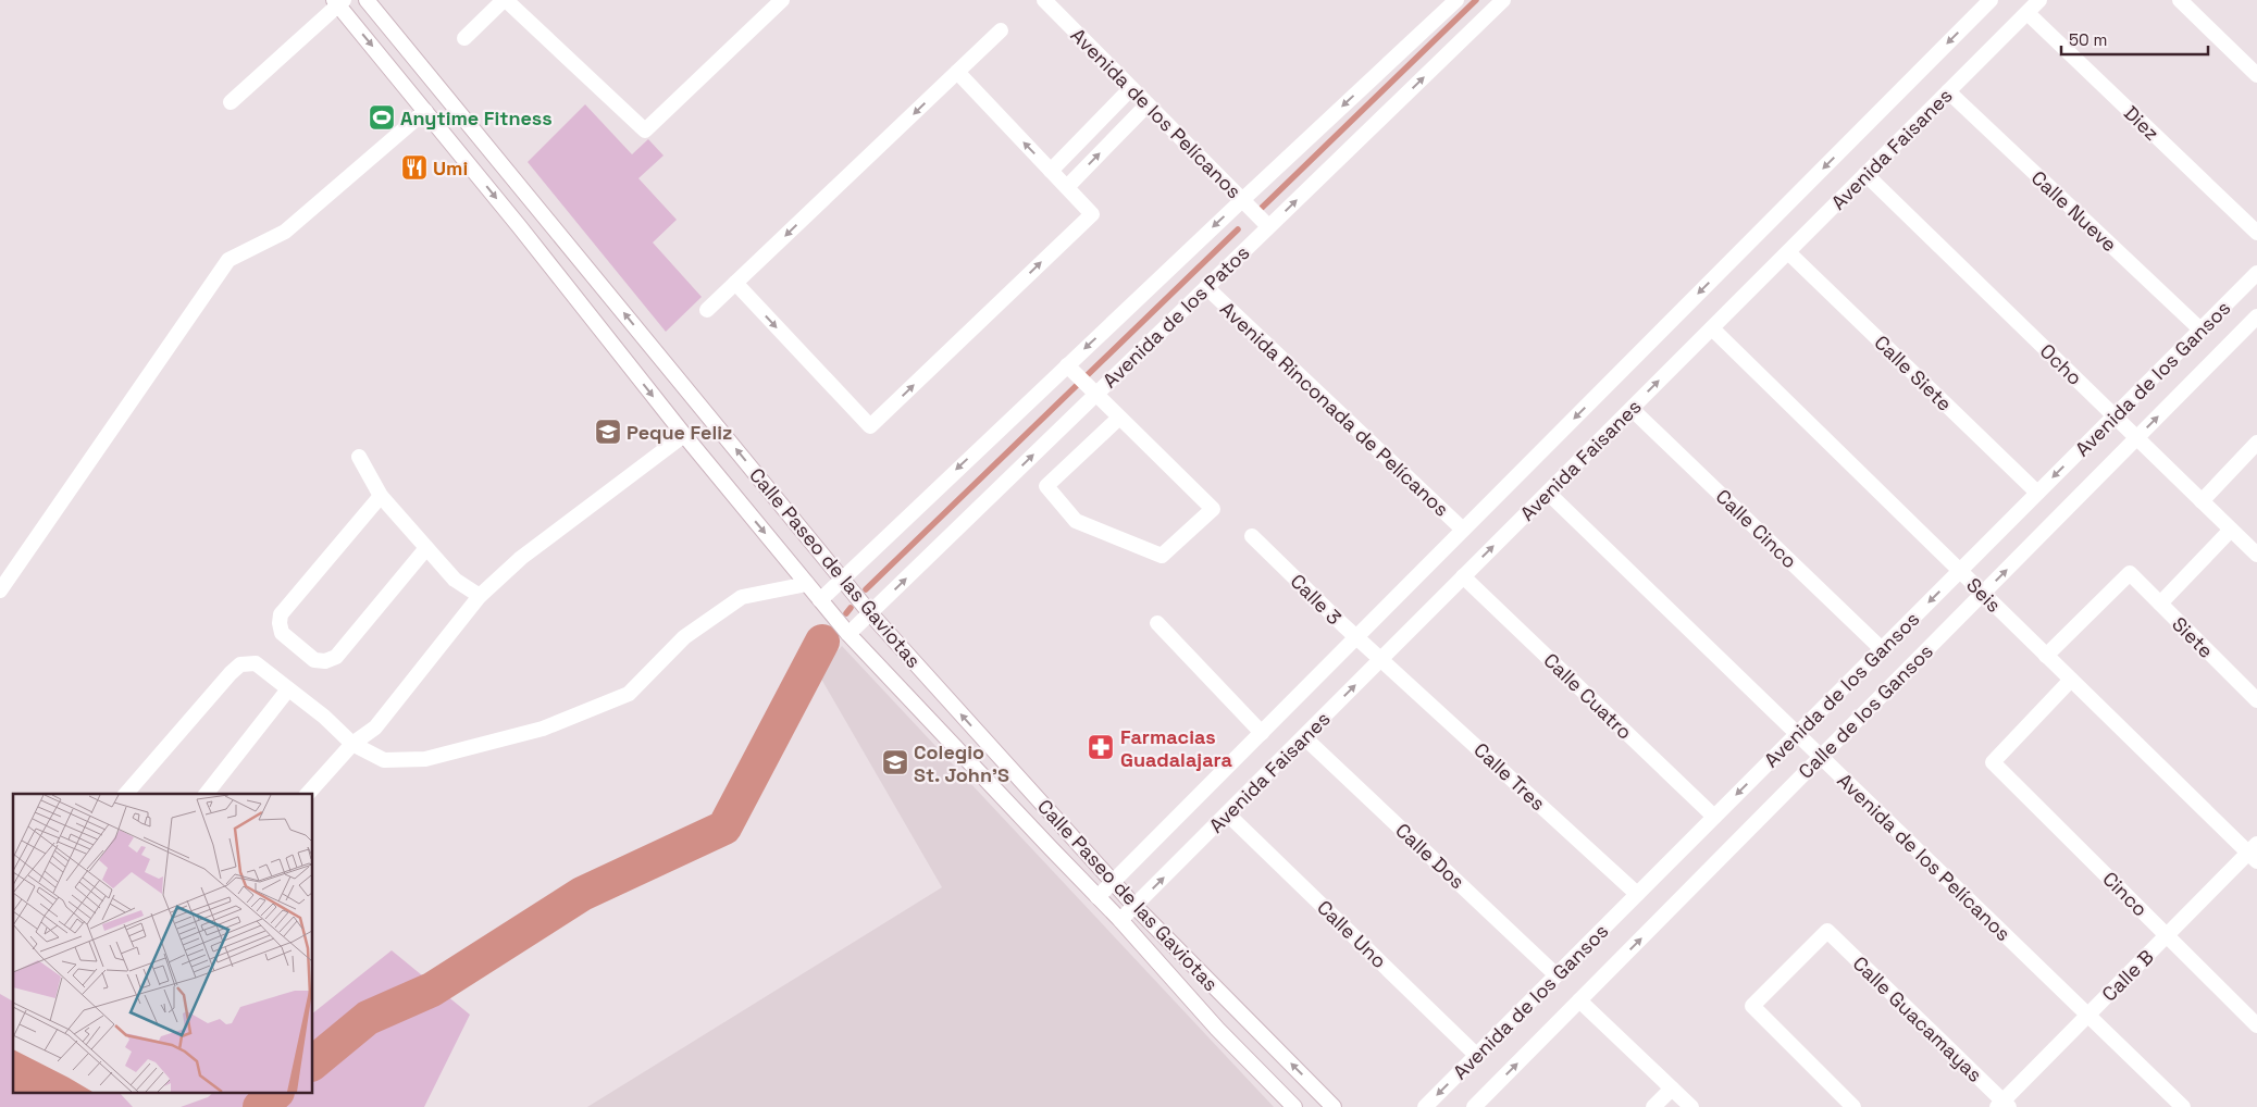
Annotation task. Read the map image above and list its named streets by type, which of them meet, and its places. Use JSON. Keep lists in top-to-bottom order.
{
  "streets": {
    "street": [
      "Avenida de los Pelícanos",
      "Diez",
      "Avenida Faisanes",
      "Calle Nueve",
      "Avenida de los Patos",
      "Ocho",
      "Calle Siete",
      "Avenida de los Gansos",
      "Avenida Rinconada de Pelícanos",
      "Calle Cinco",
      "Calle Paseo de las Gaviotas",
      "Seis",
      "Calle 3",
      "Siete",
      "Calle Cuatro",
      "Calle de los Gansos",
      "Calle Tres",
      "Calle Dos",
      "Cinco",
      "Calle Uno",
      "Calle B",
      "Calle Guacamayas"
    ]
  },
  "crossings": [
    ["Avenida de los Pelícanos", "Avenida Faisanes"],
    ["Avenida de los Pelícanos", "Avenida de los Patos"],
    ["Avenida de los Pelícanos", "Avenida de los Gansos"],
    ["Avenida de los Pelícanos", "Calle de los Gansos"],
    ["Avenida de los Pelícanos", "Calle B"],
    ["Diez", "Avenida Faisanes"],
    ["Avenida Faisanes", "Calle Nueve"],
    ["Avenida Faisanes", "Ocho"],
    ["Avenida Faisanes", "Calle Siete"],
    ["Avenida Faisanes", "Avenida Rinconada de Pelícanos"],
    ["Avenida Faisanes", "Calle Cinco"],
    ["Avenida Faisanes", "Calle Paseo de las Gaviotas"],
    ["Avenida Faisanes", "Seis"],
    ["Avenida Faisanes", "Calle 3"],
    ["Avenida Faisanes", "Calle Cuatro"],
    ["Avenida Faisanes", "Calle Tres"],
    ["Avenida Faisanes", "Calle Dos"],
    ["Avenida Faisanes", "Calle Uno"],
    ["Calle Nueve", "Avenida de los Gansos"],
    ["Avenida de los Patos", "Avenida Rinconada de Pelícanos"],
    ["Avenida de los Patos", "Calle Paseo de las Gaviotas"],
    ["Ocho", "Avenida de los Gansos"],
    ["Ocho", "Calle de los Gansos"],
    ["Calle Siete", "Avenida de los Gansos"],
    ["Avenida de los Gansos", "Calle Cinco"],
    ["Avenida de los Gansos", "Seis"],
    ["Avenida de los Gansos", "Calle Cuatro"],
    ["Avenida de los Gansos", "Calle Tres"],
    ["Avenida de los Gansos", "Calle Dos"],
    ["Avenida de los Gansos", "Calle Uno"],
    ["Seis", "Siete"],
    ["Seis", "Calle de los Gansos"],
    ["Seis", "Cinco"],
    ["Seis", "Calle B"],
    ["Calle 3", "Calle Tres"],
    ["Cinco", "Calle B"],
    ["Calle B", "Calle Guacamayas"]
  ],
  "one_way": ["Calle de los Gansos"],
  "places": {
    "sports": ["Anytime Fitness"],
    "restaurant": ["Umi"],
    "school or university": ["Peque Feliz", "Colegio St. John'S"],
    "pharmacy": ["Farmacias Guadalajara"]
  },
  "scale_bar": "50 m"
}
